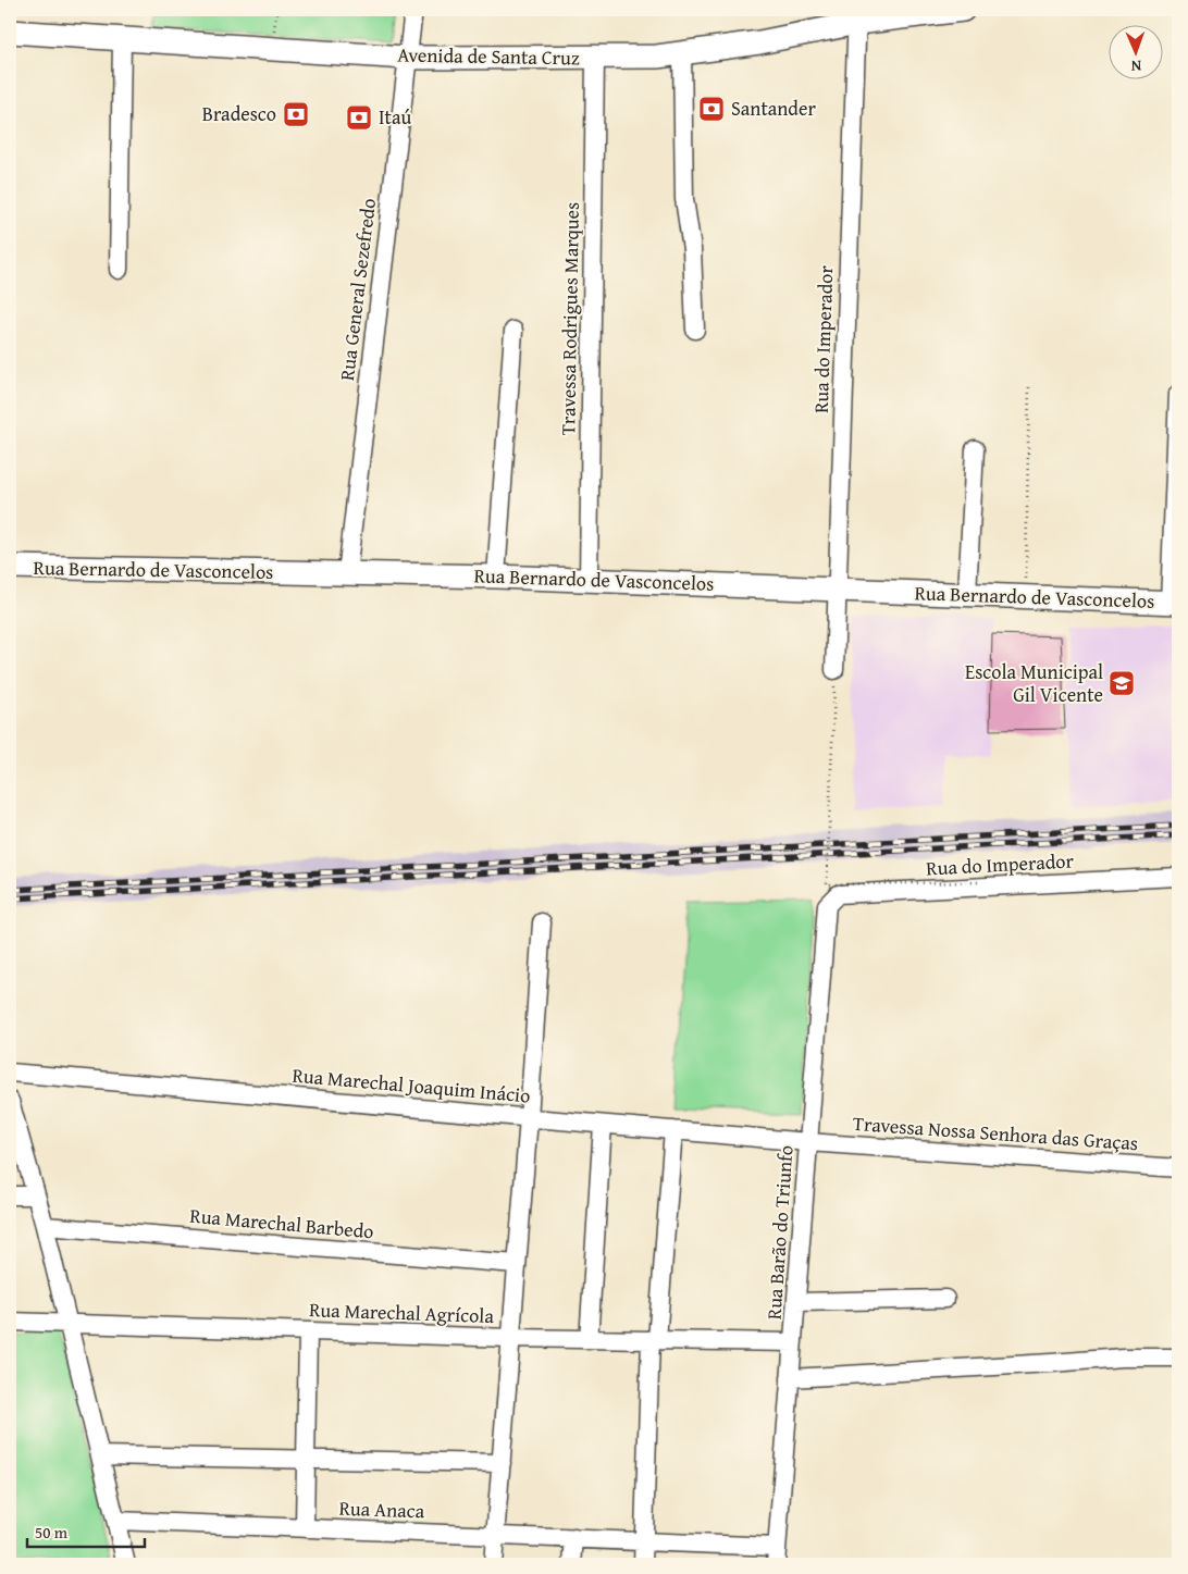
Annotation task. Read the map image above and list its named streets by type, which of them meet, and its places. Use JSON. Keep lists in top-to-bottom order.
{
  "streets": {
    "main road": ["Avenida de Santa Cruz", "Rua Bernardo de Vasconcelos"],
    "street": [
      "Rua General Sezefredo",
      "Travessa Rodrigues Marques",
      "Rua do Imperador",
      "Rua Marechal Joaquim Inácio",
      "Travessa Nossa Senhora das Graças",
      "Rua Marechal Barbedo",
      "Rua Barão do Triunfo",
      "Rua Marechal Agrícola",
      "Rua Anaca"
    ]
  },
  "crossings": [
    ["Avenida de Santa Cruz", "Rua General Sezefredo"],
    ["Avenida de Santa Cruz", "Travessa Rodrigues Marques"],
    ["Avenida de Santa Cruz", "Rua do Imperador"],
    ["Rua General Sezefredo", "Rua Bernardo de Vasconcelos"],
    ["Travessa Rodrigues Marques", "Rua Bernardo de Vasconcelos"],
    ["Rua do Imperador", "Rua Bernardo de Vasconcelos"],
    ["Rua do Imperador", "Rua Barão do Triunfo"],
    ["Rua Marechal Joaquim Inácio", "Travessa Nossa Senhora das Graças"],
    ["Rua Marechal Joaquim Inácio", "Rua Barão do Triunfo"],
    ["Travessa Nossa Senhora das Graças", "Rua Barão do Triunfo"],
    ["Rua Barão do Triunfo", "Rua Marechal Agrícola"],
    ["Rua Barão do Triunfo", "Rua Anaca"]
  ],
  "places": {
    "bank": ["Santander", "Bradesco", "Itaú"],
    "school or university": ["Escola Municipal Gil Vicente"]
  },
  "scale_bar": "50 m",
  "north": "bottom"
}
